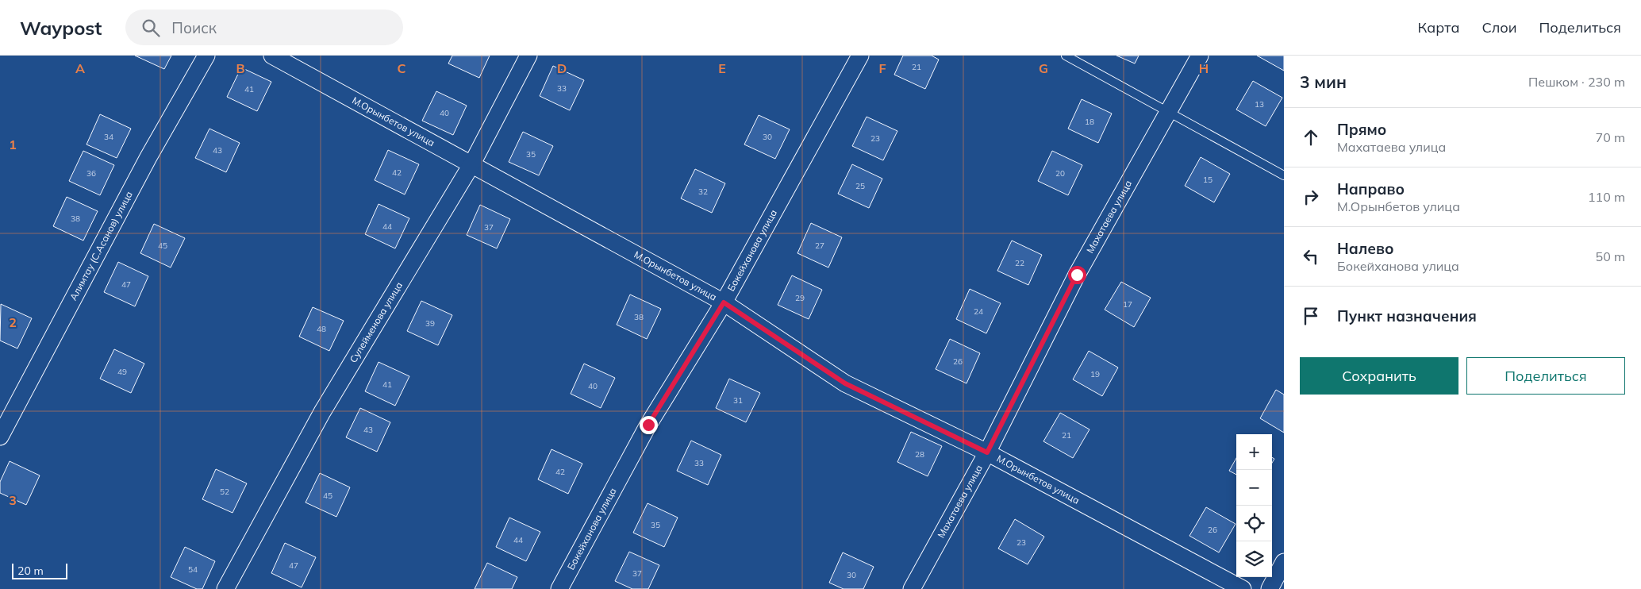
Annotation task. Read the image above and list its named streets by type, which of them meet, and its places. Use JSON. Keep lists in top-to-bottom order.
{
  "streets": {
    "street": [
      "М.Орынбетов улица",
      "Махатаева улица",
      "Алимтау (С.Асанов) улица",
      "Бокейханова улица",
      "Сулейменова улица"
    ]
  },
  "crossings": [
    ["М.Орынбетов улица", "Махатаева улица"],
    ["М.Орынбетов улица", "Бокейханова улица"],
    ["М.Орынбетов улица", "Сулейменова улица"]
  ],
  "house_numbers": [
    "21",
    "33",
    "41",
    "13",
    "40",
    "18",
    "34",
    "30",
    "23",
    "43",
    "35",
    "42",
    "36",
    "20",
    "15",
    "25",
    "32",
    "38",
    "44",
    "37",
    "45",
    "27",
    "22",
    "47",
    "29",
    "17",
    "24",
    "38",
    "39",
    "48",
    "26",
    "49",
    "19",
    "41",
    "40",
    "31",
    "43",
    "21",
    "28",
    "33",
    "42",
    "52",
    "45",
    "35",
    "26",
    "44",
    "23",
    "47",
    "54",
    "37",
    "30"
  ],
  "scale_bar": "20 m",
  "page": {
    "header": "Waypost",
    "search": "Поиск",
    "nav": ["Карта", "Слои", "Поделиться"],
    "heading": ["3 мин", "Пешком · 230 m"],
    "list": [
      ["Прямо", "Махатаева улица", "70 m"],
      ["Направо", "М.Орынбетов улица", "110 m"],
      ["Налево", "Бокейханова улица", "50 m"],
      "Пункт назначения"
    ],
    "buttons": ["Сохранить", "Поделиться"],
    "map_buttons": ["+", "−"],
    "scale": "20 m"
  },
  "grid": {
    "columns": [
      "A",
      "B",
      "C",
      "D",
      "E",
      "F",
      "G",
      "H"
    ],
    "rows": ["1", "2", "3"]
  }
}
